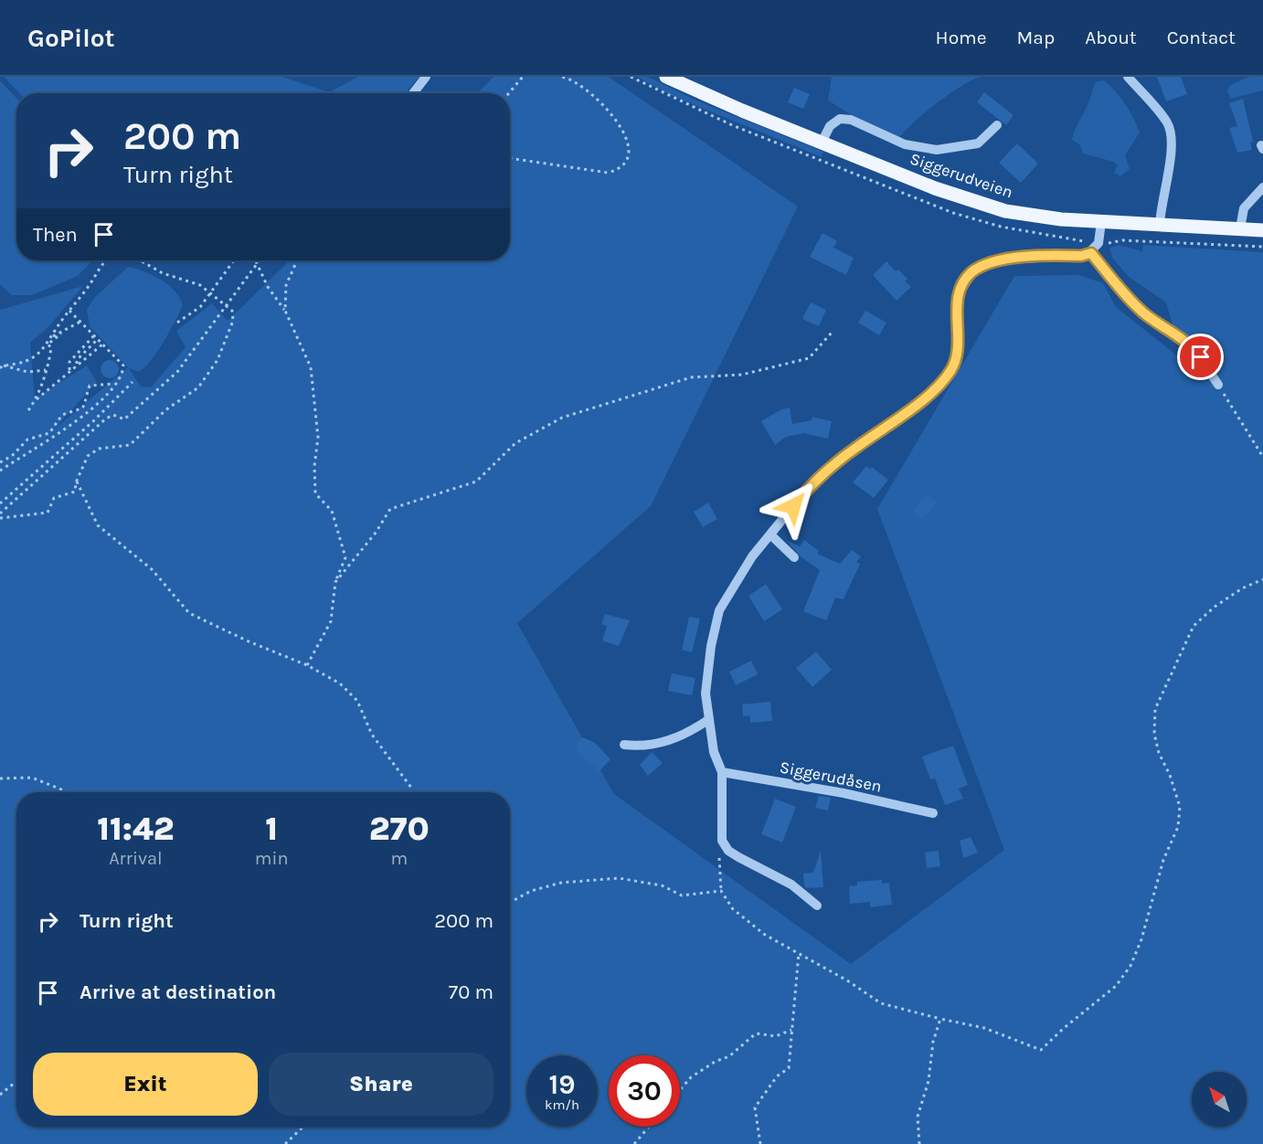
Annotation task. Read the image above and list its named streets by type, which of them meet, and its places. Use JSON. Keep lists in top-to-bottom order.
{
  "streets": {
    "main road": ["Siggerudveien"],
    "street": ["Siggerudåsen"]
  },
  "north": "top left",
  "page": {
    "header": "GoPilot",
    "nav": [
      "Home",
      "Map",
      "About",
      "Contact"
    ],
    "turn": ["200 m", "Turn right"],
    "then": "Then",
    "eta": [
      "11:42",
      "Arrival",
      "1",
      "min",
      "270",
      "m"
    ],
    "list": [
      {
        "name": "Turn right",
        "value": "200 m"
      },
      {
        "name": "Arrive at destination",
        "value": "70 m"
      }
    ],
    "buttons": ["Exit", "Share"],
    "speed": "19 km/h",
    "limit": "30"
  }
}
